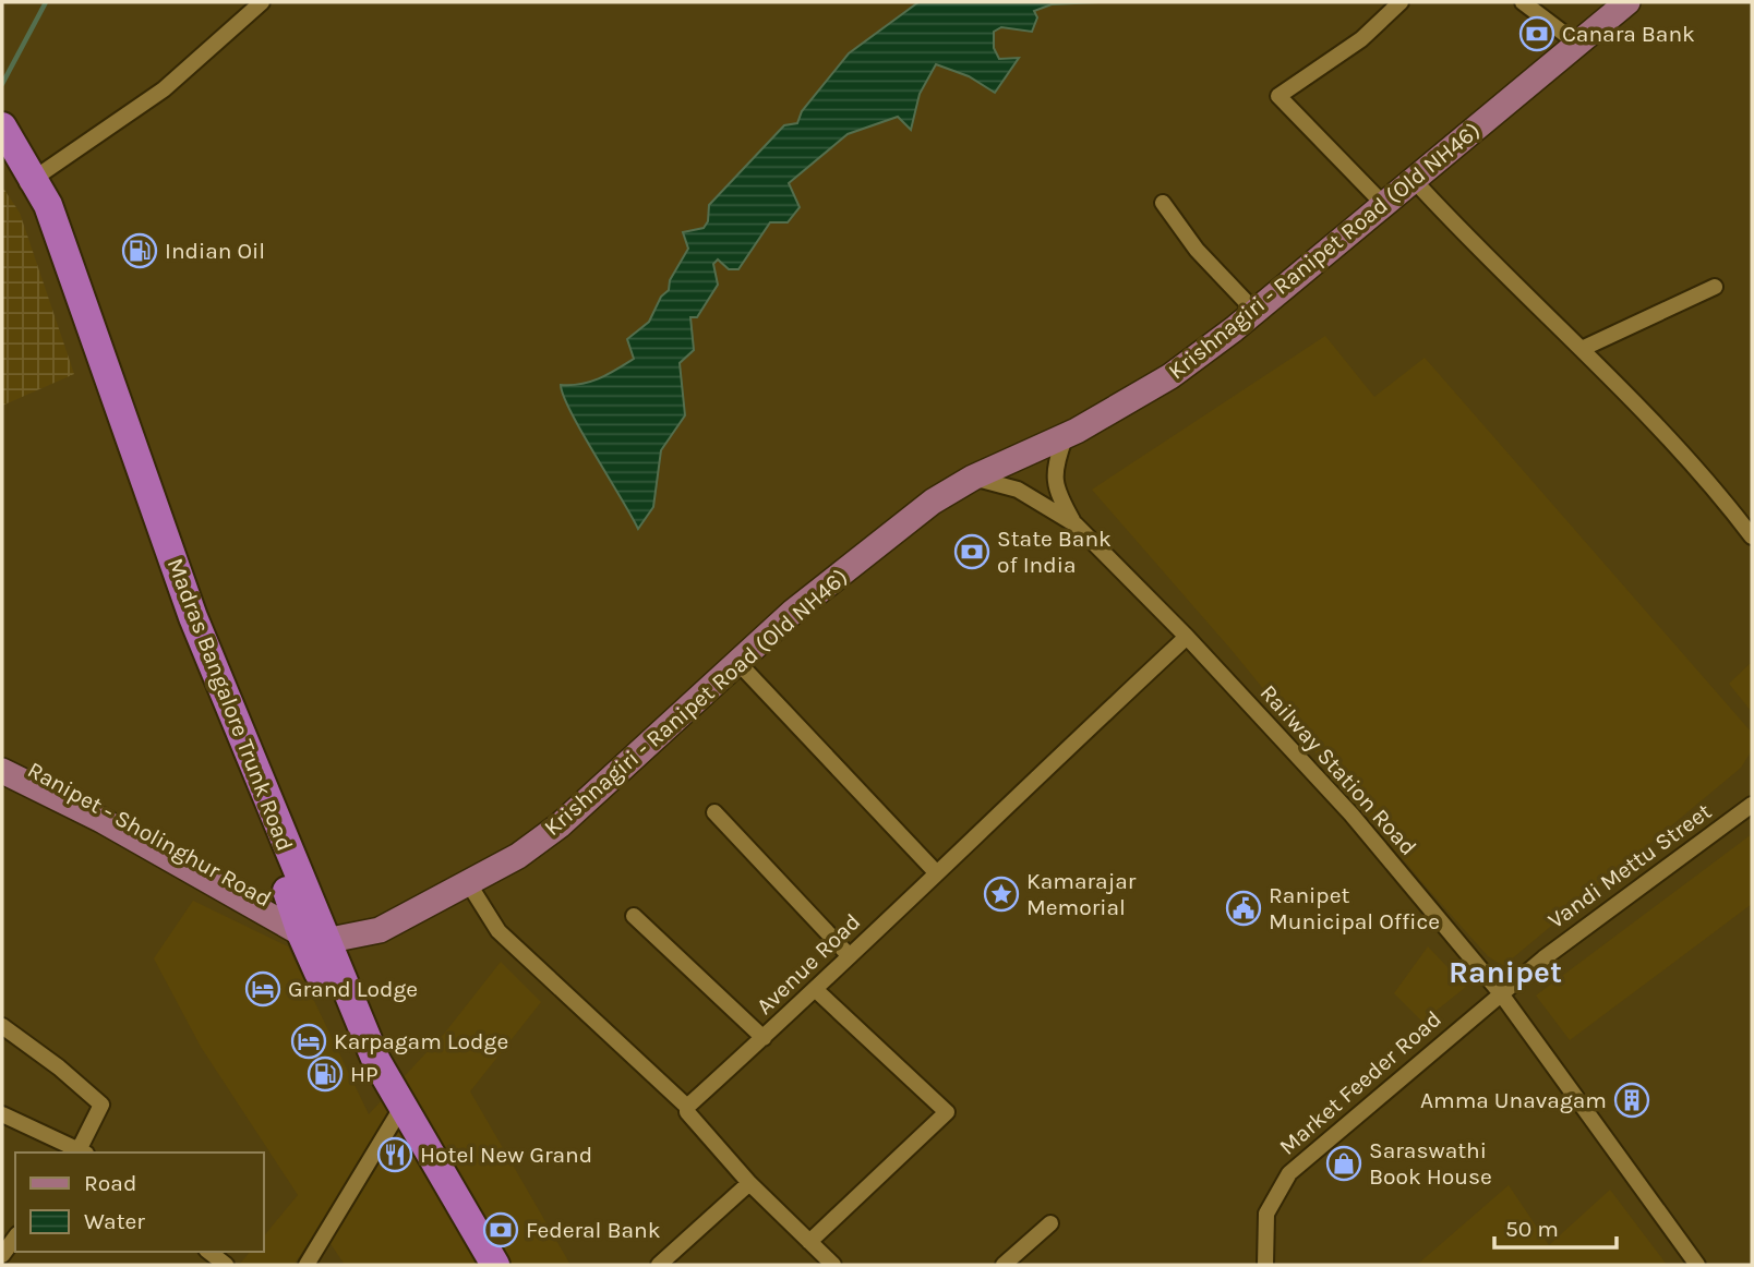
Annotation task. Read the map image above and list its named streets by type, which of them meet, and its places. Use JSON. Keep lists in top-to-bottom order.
{
  "streets": {
    "highway": ["Madras Bangalore Trunk Road"],
    "main road": ["Krishnagiri - Ranipet Road (Old NH46)", "Ranipet - Sholinghur Road"],
    "street": [
      "Railway Station Road",
      "Vandi Mettu Street",
      "Avenue Road",
      "Market Feeder Road"
    ]
  },
  "crossings": [
    ["Krishnagiri - Ranipet Road (Old NH46)", "Madras Bangalore Trunk Road"],
    ["Krishnagiri - Ranipet Road (Old NH46)", "Railway Station Road"],
    ["Krishnagiri - Ranipet Road (Old NH46)", "Ranipet - Sholinghur Road"],
    ["Madras Bangalore Trunk Road", "Ranipet - Sholinghur Road"],
    ["Railway Station Road", "Vandi Mettu Street"],
    ["Railway Station Road", "Avenue Road"],
    ["Railway Station Road", "Market Feeder Road"],
    ["Vandi Mettu Street", "Market Feeder Road"]
  ],
  "districts": ["Ranipet"],
  "places": {
    "bank": ["Canara Bank", "State Bank of India", "Federal Bank"],
    "fuel station": ["Indian Oil", "HP"],
    "place": ["Kamarajar Memorial"],
    "public building": ["Ranipet Municipal Office"],
    "hotel": ["Grand Lodge", "Karpagam Lodge"],
    "building": ["Amma Unavagam"],
    "restaurant": ["Hotel New Grand"],
    "shop": ["Saraswathi Book House"]
  },
  "legend": ["Road", "Water"],
  "scale_bar": "50 m"
}
